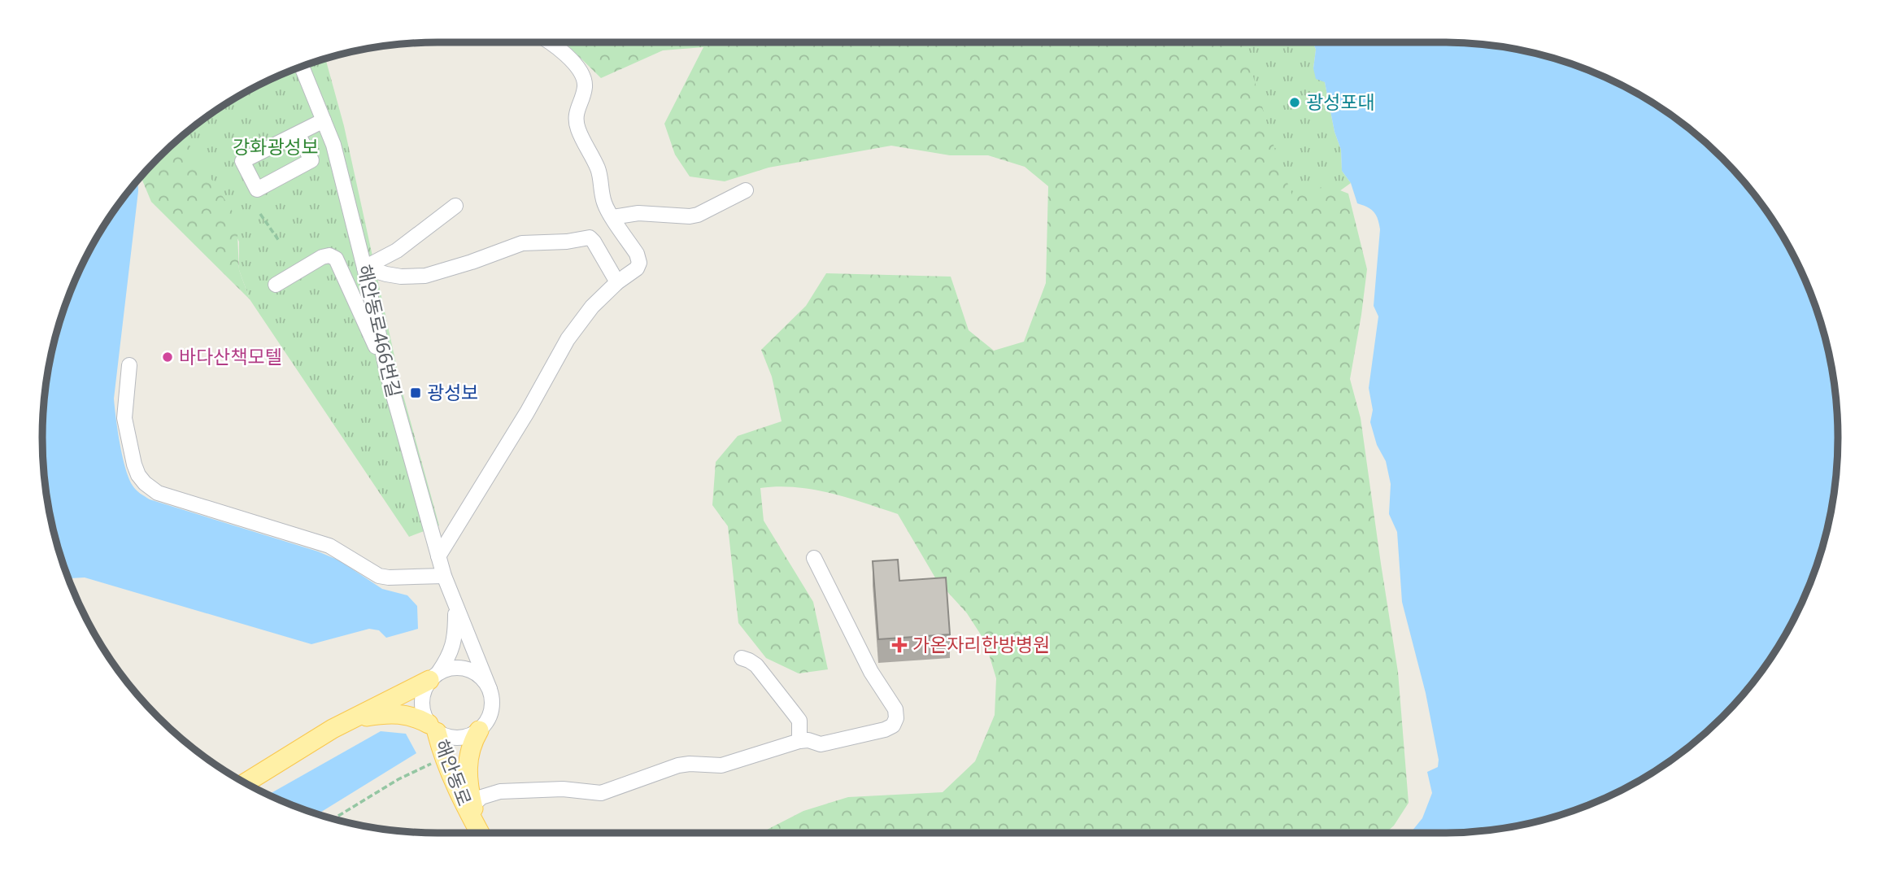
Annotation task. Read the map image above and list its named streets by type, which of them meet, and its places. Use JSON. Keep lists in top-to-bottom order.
{
  "streets": {
    "main road": ["해안동로"],
    "street": ["해안동로466번길"]
  },
  "crossings": [
    ["해안동로466번길", "해안동로"]
  ],
  "parks": ["강화광성보"],
  "places": {
    "other": ["광성포대", "바다산책모텔"],
    "transit": ["광성보"],
    "health": ["가온자리한방병원"]
  }
}
